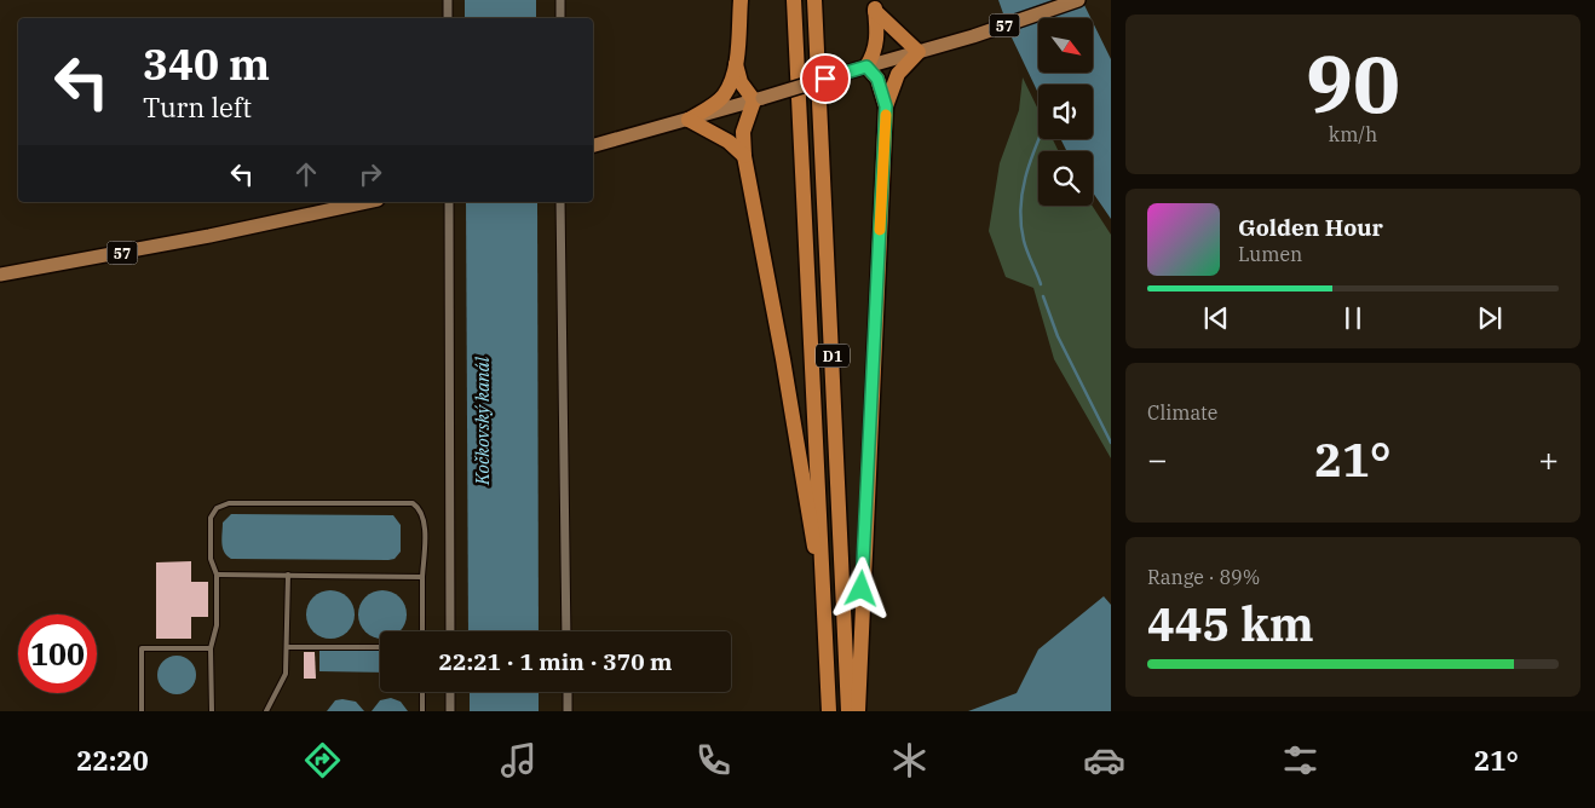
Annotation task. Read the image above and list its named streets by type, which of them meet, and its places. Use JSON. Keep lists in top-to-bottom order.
{
  "streets": {
    "highway": ["D1"],
    "main road": ["57"]
  },
  "water": ["Kočkovský kanál"],
  "north": "bottom right",
  "page": {
    "tile": [
      ["90", "km/h"],
      "Climate",
      ["Range · 89%", "445 km"]
    ],
    "turn": ["340 m", "Turn left"],
    "song": ["Golden Hour", "Lumen"],
    "heat": ["−", "21°", "+"],
    "limit": "100",
    "trip": "22:21 · 1 min · 370 m",
    "tabs": ["22:20", "21°"]
  }
}
